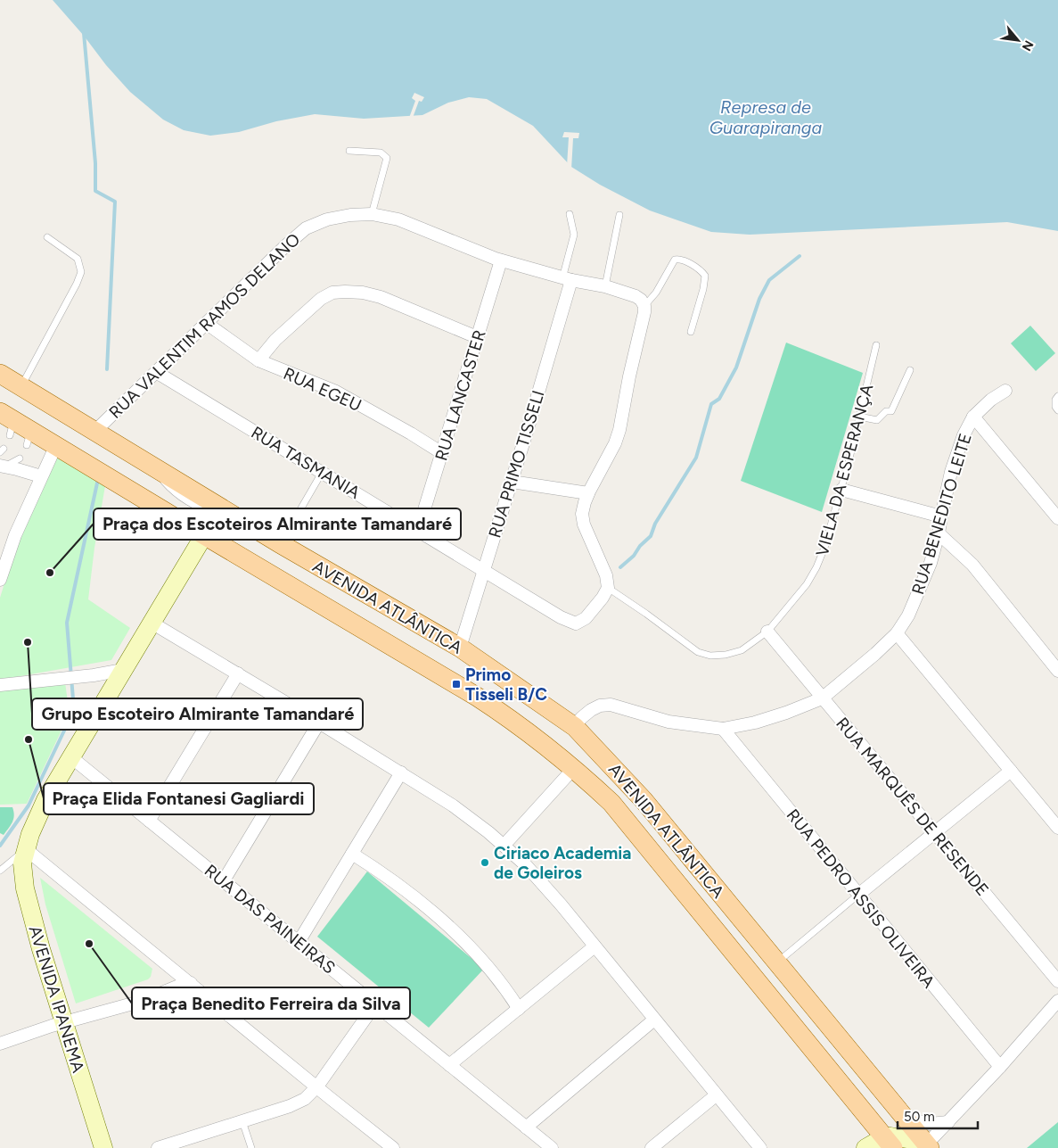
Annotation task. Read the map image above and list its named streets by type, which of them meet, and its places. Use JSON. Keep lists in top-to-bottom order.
{
  "streets": {
    "main road": ["AVENIDA ATLÂNTICA"],
    "street": [
      "RUA VALENTIM RAMOS DELANO",
      "RUA EGEU",
      "RUA LANCASTER",
      "RUA TASMANIA",
      "RUA PRIMO TISSELI",
      "RUA BENEDITO LEITE",
      "RUA MARQUÊS DE RESENDE",
      "RUA PEDRO ASSIS OLIVEIRA",
      "RUA DAS PAINEIRAS",
      "AVENIDA IPANEMA"
    ],
    "lane": ["VIELA DA ESPERANÇA"]
  },
  "crossings": [
    ["RUA VALENTIM RAMOS DELANO", "RUA EGEU"],
    ["RUA VALENTIM RAMOS DELANO", "RUA LANCASTER"],
    ["RUA VALENTIM RAMOS DELANO", "RUA TASMANIA"],
    ["RUA VALENTIM RAMOS DELANO", "RUA PRIMO TISSELI"],
    ["RUA VALENTIM RAMOS DELANO", "AVENIDA ATLÂNTICA"],
    ["RUA EGEU", "RUA LANCASTER"],
    ["RUA LANCASTER", "RUA TASMANIA"],
    ["RUA TASMANIA", "RUA PRIMO TISSELI"],
    ["RUA TASMANIA", "VIELA DA ESPERANÇA"],
    ["RUA PRIMO TISSELI", "AVENIDA ATLÂNTICA"],
    ["VIELA DA ESPERANÇA", "RUA MARQUÊS DE RESENDE"],
    ["RUA BENEDITO LEITE", "AVENIDA ATLÂNTICA"],
    ["RUA BENEDITO LEITE", "RUA MARQUÊS DE RESENDE"],
    ["RUA BENEDITO LEITE", "RUA PEDRO ASSIS OLIVEIRA"],
    ["AVENIDA ATLÂNTICA", "AVENIDA IPANEMA"],
    ["RUA DAS PAINEIRAS", "AVENIDA IPANEMA"]
  ],
  "water": ["Represa de Guarapiranga"],
  "places": {
    "other": [
      "Praça dos Escoteiros Almirante Tamandaré",
      "Grupo Escoteiro Almirante Tamandaré",
      "Praça Elida Fontanesi Gagliardi",
      "Ciriaco Academia de Goleiros",
      "Praça Benedito Ferreira da Silva"
    ],
    "transit": ["Primo Tisseli B/C"]
  },
  "scale_bar": "50 m",
  "north": "bottom right"
}
